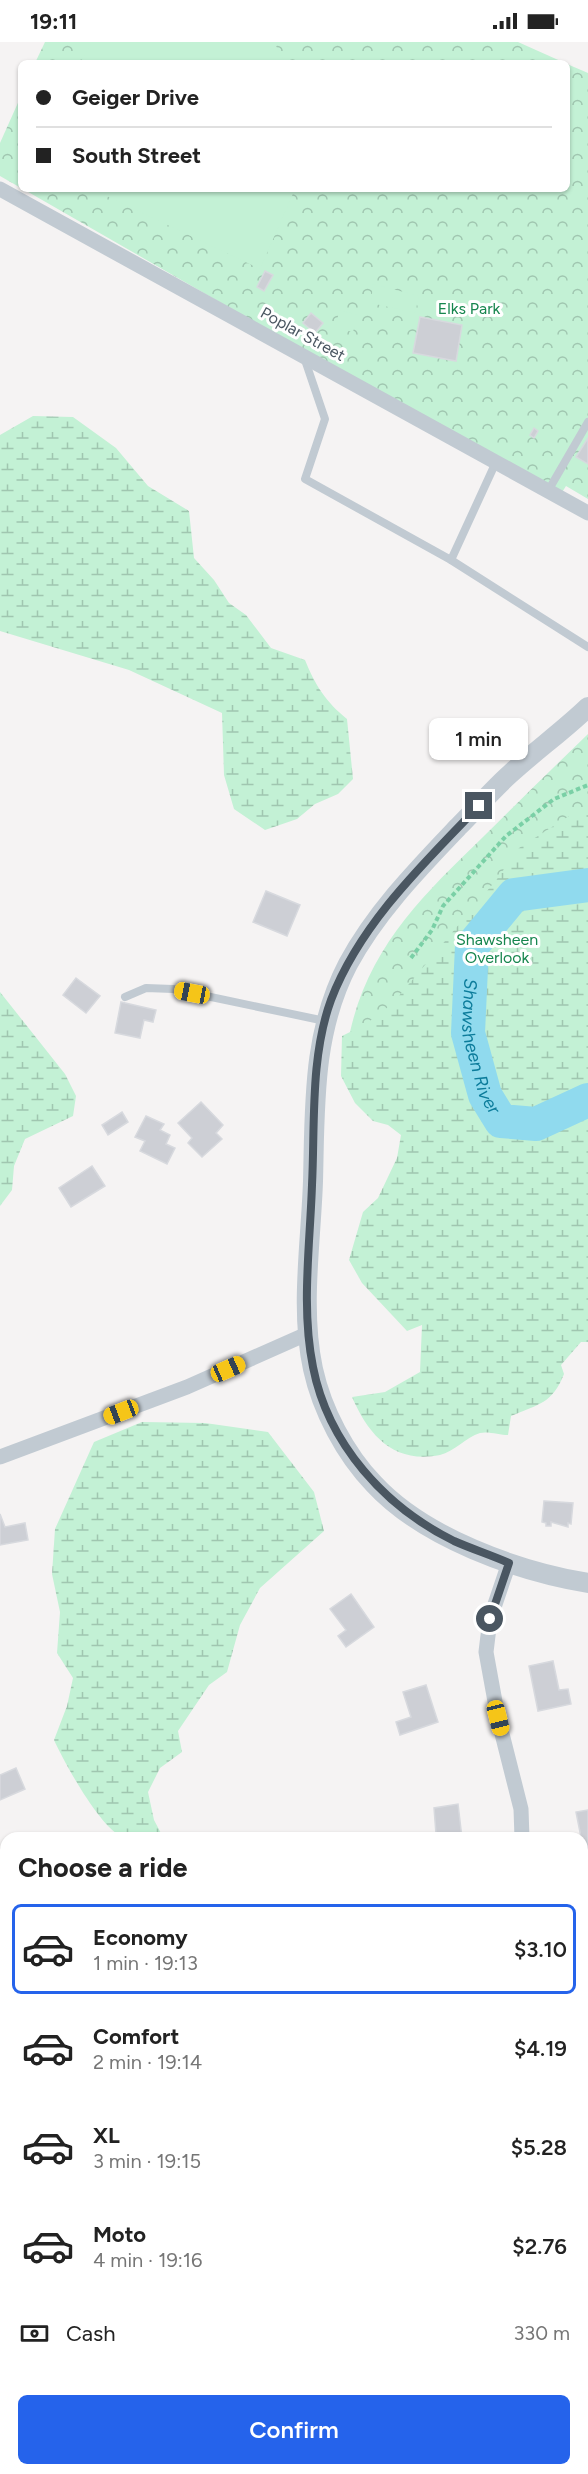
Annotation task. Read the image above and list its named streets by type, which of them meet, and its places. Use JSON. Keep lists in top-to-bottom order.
{
  "streets": {
    "street": ["Poplar Street"]
  },
  "water": ["Shawsheen River"],
  "parks": ["Elks Park", "Shawsheen Overlook"],
  "page": {
    "status": "19:11",
    "banner": ["Geiger Drive", "South Street"],
    "bubble": "1 min",
    "heading": "Choose a ride",
    "list": [
      {
        "name": "Economy",
        "note": "1 min · 19:13",
        "value": "$3.10"
      },
      {
        "name": "Comfort",
        "note": "2 min · 19:14",
        "value": "$4.19"
      },
      {
        "name": "XL",
        "note": "3 min · 19:15",
        "value": "$5.28"
      },
      {
        "name": "Moto",
        "note": "4 min · 19:16",
        "value": "$2.76"
      }
    ],
    "pay": ["Cash", "330 m"],
    "buttons": "Confirm"
  }
}
